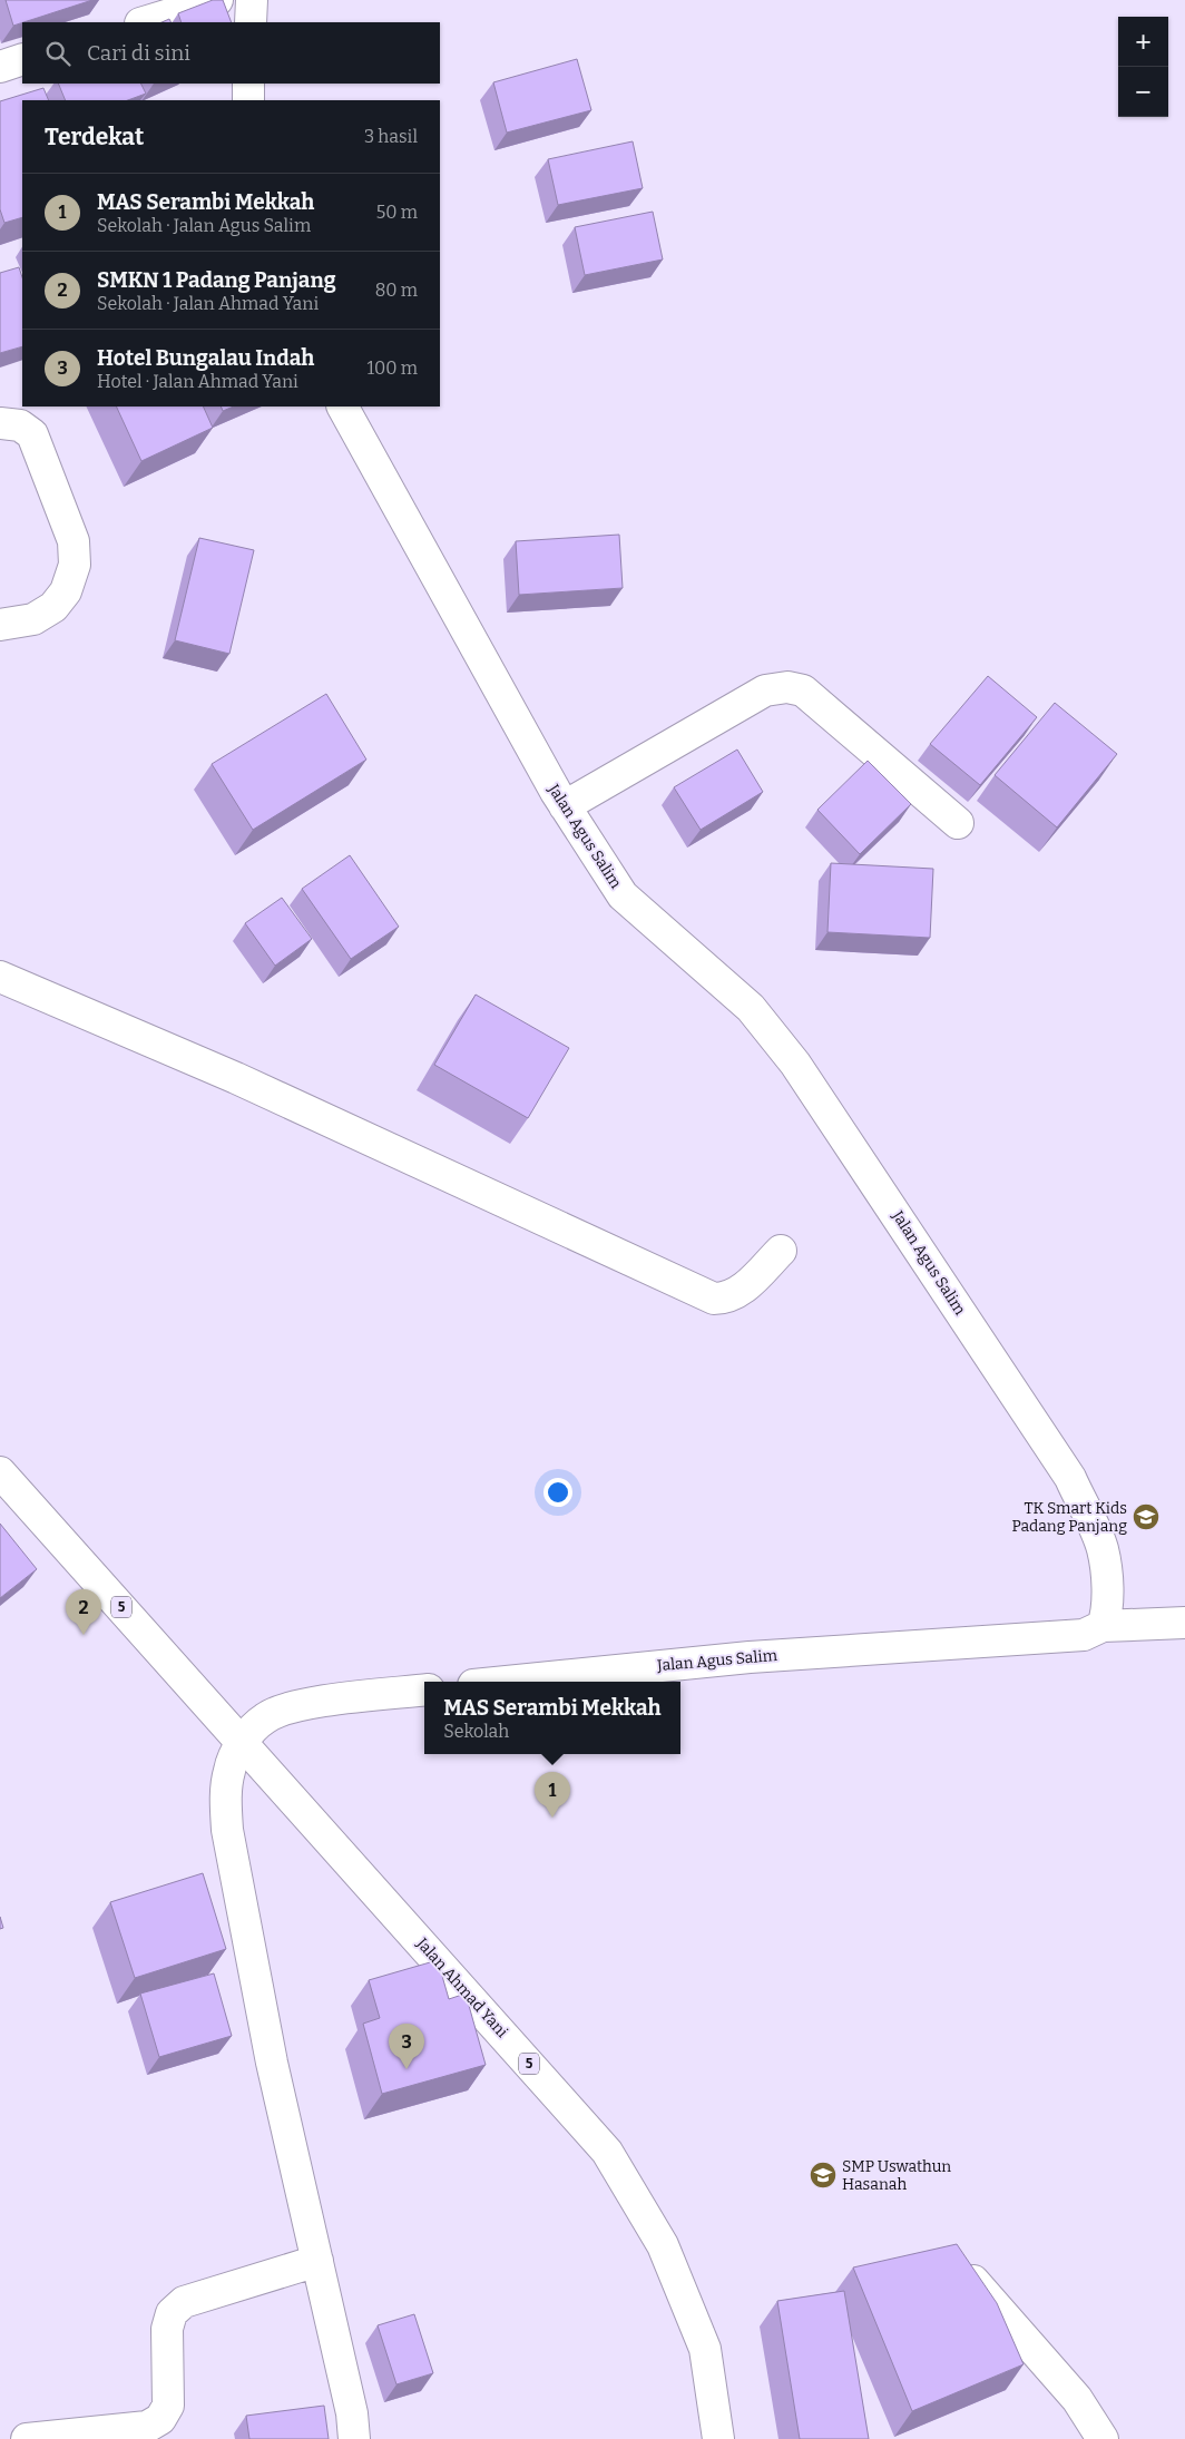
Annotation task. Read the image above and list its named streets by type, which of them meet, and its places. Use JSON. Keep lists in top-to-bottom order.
{
  "streets": {
    "main road": ["Jalan Agus Salim", "5", "Jalan Ahmad Yani"]
  },
  "crossings": [
    ["5", "Jalan Ahmad Yani"]
  ],
  "places": {
    "school or university": ["TK Smart Kids Padang Panjang", "SMP Uswathun Hasanah"]
  },
  "page": {
    "map_buttons": ["+", "−"],
    "search": "Cari di sini",
    "heading": ["Terdekat", "3 hasil"],
    "list": [
      {
        "mark": "1",
        "name": "MAS Serambi Mekkah",
        "note": "Sekolah · Jalan Agus Salim",
        "value": "50 m"
      },
      {
        "mark": "2",
        "name": "SMKN 1 Padang Panjang",
        "note": "Sekolah · Jalan Ahmad Yani",
        "value": "80 m"
      },
      {
        "mark": "3",
        "name": "Hotel Bungalau Indah",
        "note": "Hotel · Jalan Ahmad Yani",
        "value": "100 m"
      }
    ],
    "pins": ["2", "1", "3"],
    "popup": ["MAS Serambi Mekkah", "Sekolah"]
  }
}
